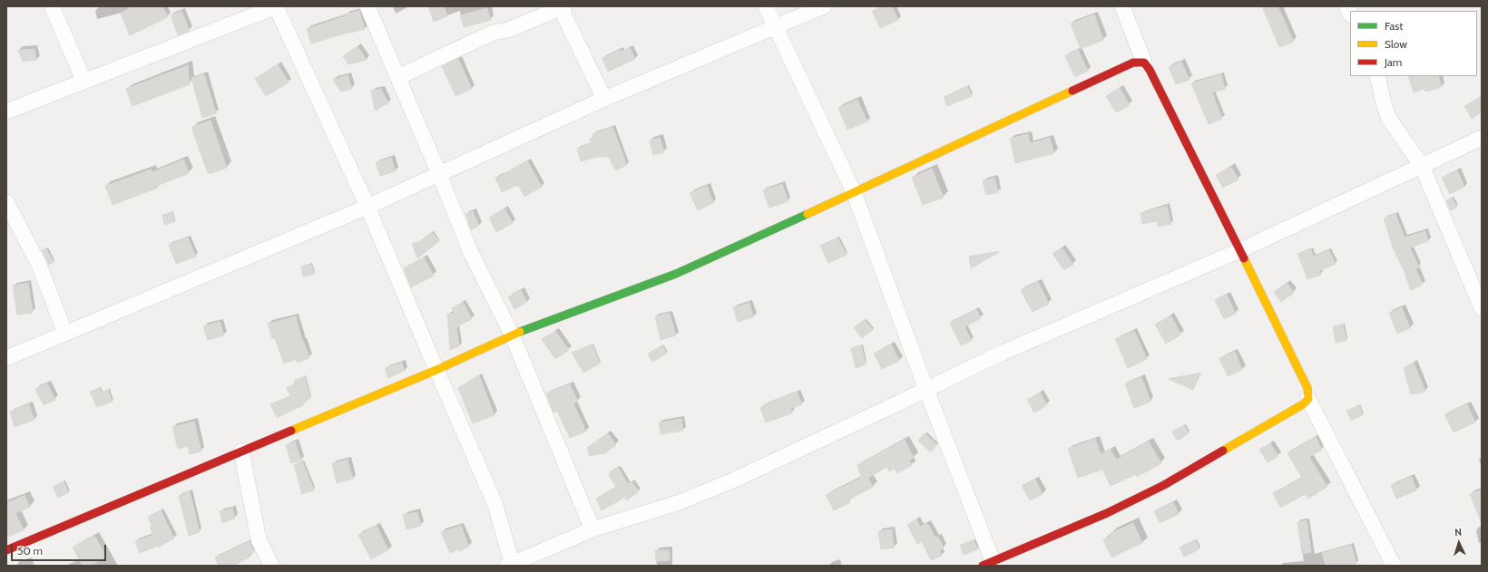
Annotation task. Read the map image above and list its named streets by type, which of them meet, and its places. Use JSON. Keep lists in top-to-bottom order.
{
  "legend": ["Fast", "Slow", "Jam"],
  "scale_bar": "50 m",
  "north": "top"
}
